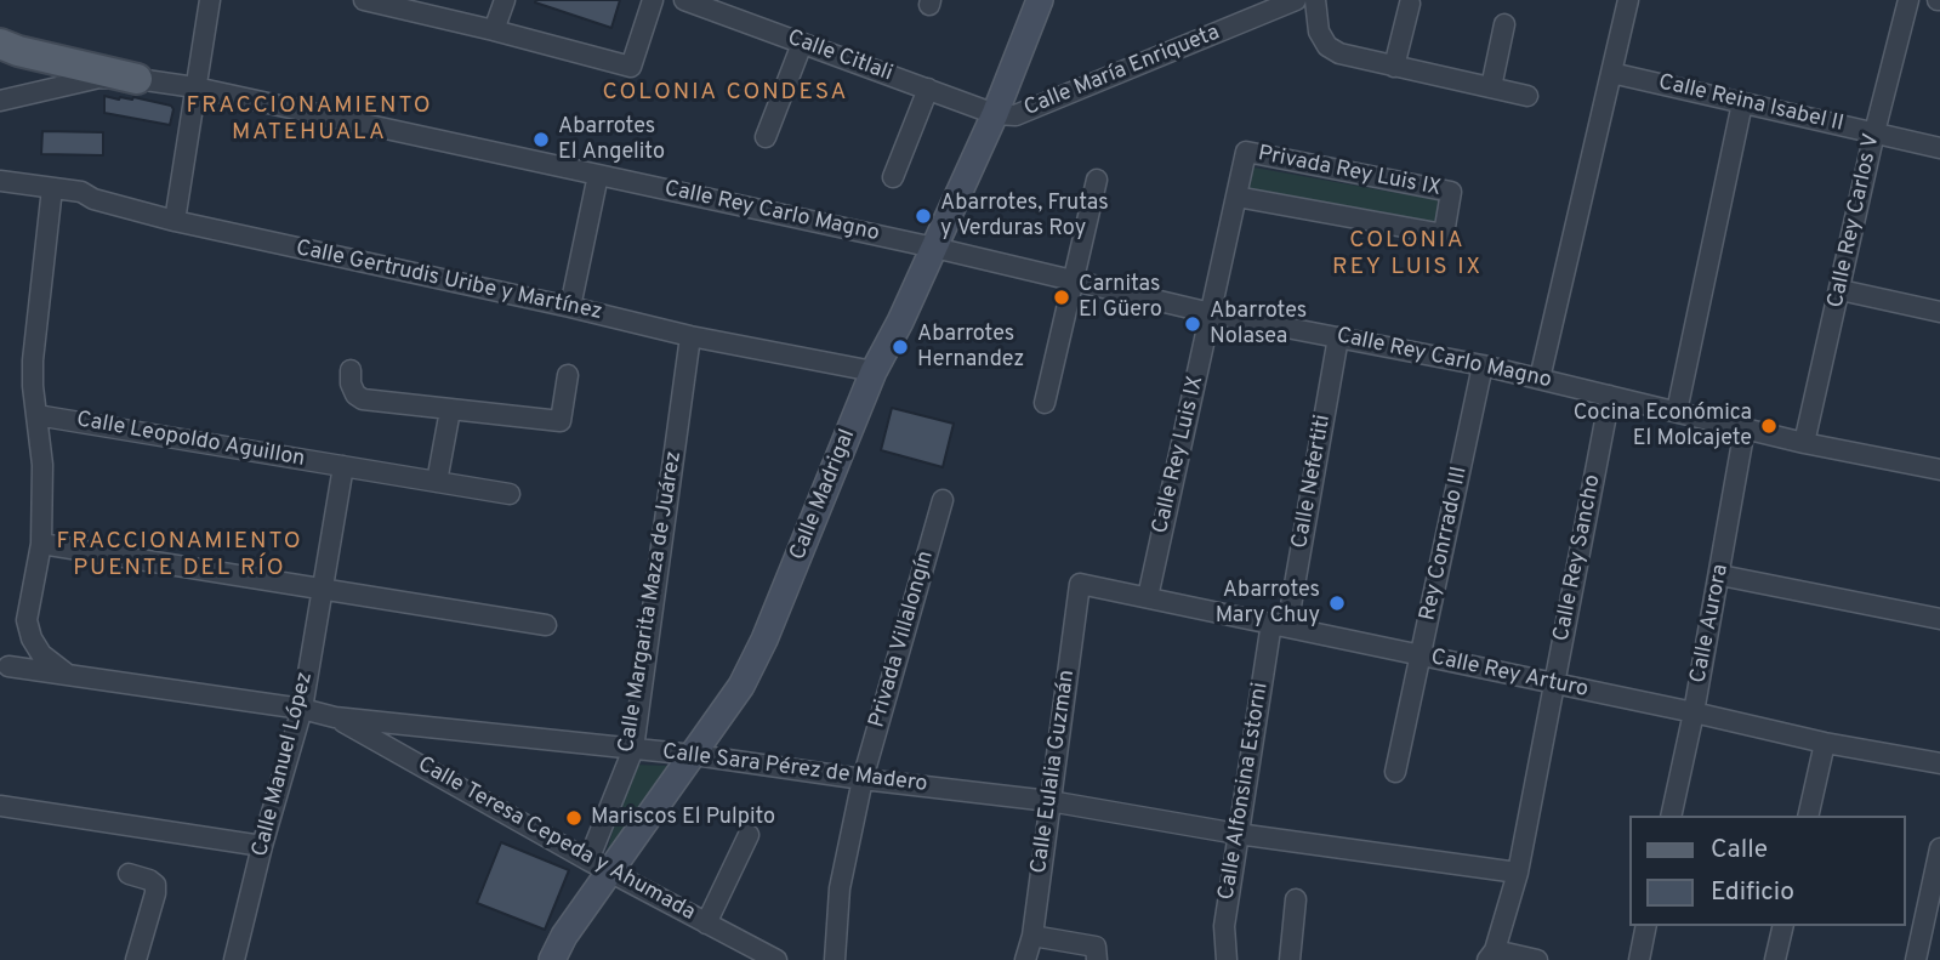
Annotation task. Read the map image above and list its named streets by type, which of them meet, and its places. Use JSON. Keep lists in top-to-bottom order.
{
  "streets": {
    "street": [
      "Calle Citlali",
      "Calle María Enriqueta",
      "Calle Reina Isabel II",
      "Privada Rey Luis IX",
      "Calle Rey Carlo Magno",
      "Calle Rey Carlos V",
      "Calle Gertrudis Uribe y Martínez",
      "Calle Leopoldo Aguillon",
      "Calle Rey Luis IX",
      "Calle Nefertiti",
      "Calle Madrigal",
      "Rey Conrrado III",
      "Calle Rey Sancho",
      "Calle Margarita Maza de Juárez",
      "Calle Aurora",
      "Privada Villalongín",
      "Calle Rey Arturo",
      "Calle Manuel López",
      "Calle Sara Pérez de Madero",
      "Calle Eulalia Guzmán",
      "Calle Alfonsina Estorni",
      "Calle Teresa Cepeda y Ahumada"
    ]
  },
  "crossings": [
    ["Calle Citlali", "Calle María Enriqueta"],
    ["Calle Citlali", "Calle Madrigal"],
    ["Calle María Enriqueta", "Calle Madrigal"],
    ["Calle Reina Isabel II", "Calle Rey Carlos V"],
    ["Privada Rey Luis IX", "Calle Rey Carlo Magno"],
    ["Privada Rey Luis IX", "Calle Rey Luis IX"],
    ["Calle Rey Carlo Magno", "Calle Rey Carlos V"],
    ["Calle Rey Carlo Magno", "Calle Rey Luis IX"],
    ["Calle Rey Carlo Magno", "Calle Nefertiti"],
    ["Calle Rey Carlo Magno", "Calle Madrigal"],
    ["Calle Rey Carlo Magno", "Rey Conrrado III"],
    ["Calle Rey Carlo Magno", "Calle Rey Sancho"],
    ["Calle Rey Carlo Magno", "Calle Aurora"],
    ["Calle Gertrudis Uribe y Martínez", "Calle Madrigal"],
    ["Calle Gertrudis Uribe y Martínez", "Calle Margarita Maza de Juárez"],
    ["Calle Leopoldo Aguillon", "Calle Manuel López"],
    ["Calle Rey Luis IX", "Calle Rey Arturo"],
    ["Calle Nefertiti", "Calle Rey Arturo"],
    ["Calle Nefertiti", "Calle Alfonsina Estorni"],
    ["Calle Madrigal", "Calle Margarita Maza de Juárez"],
    ["Calle Madrigal", "Calle Sara Pérez de Madero"],
    ["Calle Madrigal", "Calle Teresa Cepeda y Ahumada"],
    ["Rey Conrrado III", "Calle Rey Arturo"],
    ["Calle Rey Sancho", "Calle Rey Arturo"],
    ["Calle Rey Sancho", "Calle Sara Pérez de Madero"],
    ["Calle Margarita Maza de Juárez", "Calle Sara Pérez de Madero"],
    ["Calle Margarita Maza de Juárez", "Calle Teresa Cepeda y Ahumada"],
    ["Calle Aurora", "Calle Rey Arturo"],
    ["Privada Villalongín", "Calle Sara Pérez de Madero"],
    ["Calle Rey Arturo", "Calle Eulalia Guzmán"],
    ["Calle Rey Arturo", "Calle Alfonsina Estorni"],
    ["Calle Manuel López", "Calle Sara Pérez de Madero"],
    ["Calle Sara Pérez de Madero", "Calle Eulalia Guzmán"],
    ["Calle Sara Pérez de Madero", "Calle Alfonsina Estorni"],
    ["Calle Sara Pérez de Madero", "Calle Teresa Cepeda y Ahumada"]
  ],
  "districts": [
    "COLONIA CONDESA",
    "FRACCIONAMIENTO MATEHUALA",
    "COLONIA REY LUIS IX",
    "FRACCIONAMIENTO PUENTE DEL RÍO"
  ],
  "places": [
    "Abarrotes El Angelito",
    "Abarrotes, Frutas y Verduras Roy",
    "Carnitas El Güero",
    "Abarrotes Nolasea",
    "Abarrotes Hernandez",
    "Cocina Económica El Molcajete",
    "Abarrotes Mary Chuy",
    "Mariscos El Pulpito"
  ],
  "legend": ["Calle", "Edificio"]
}
